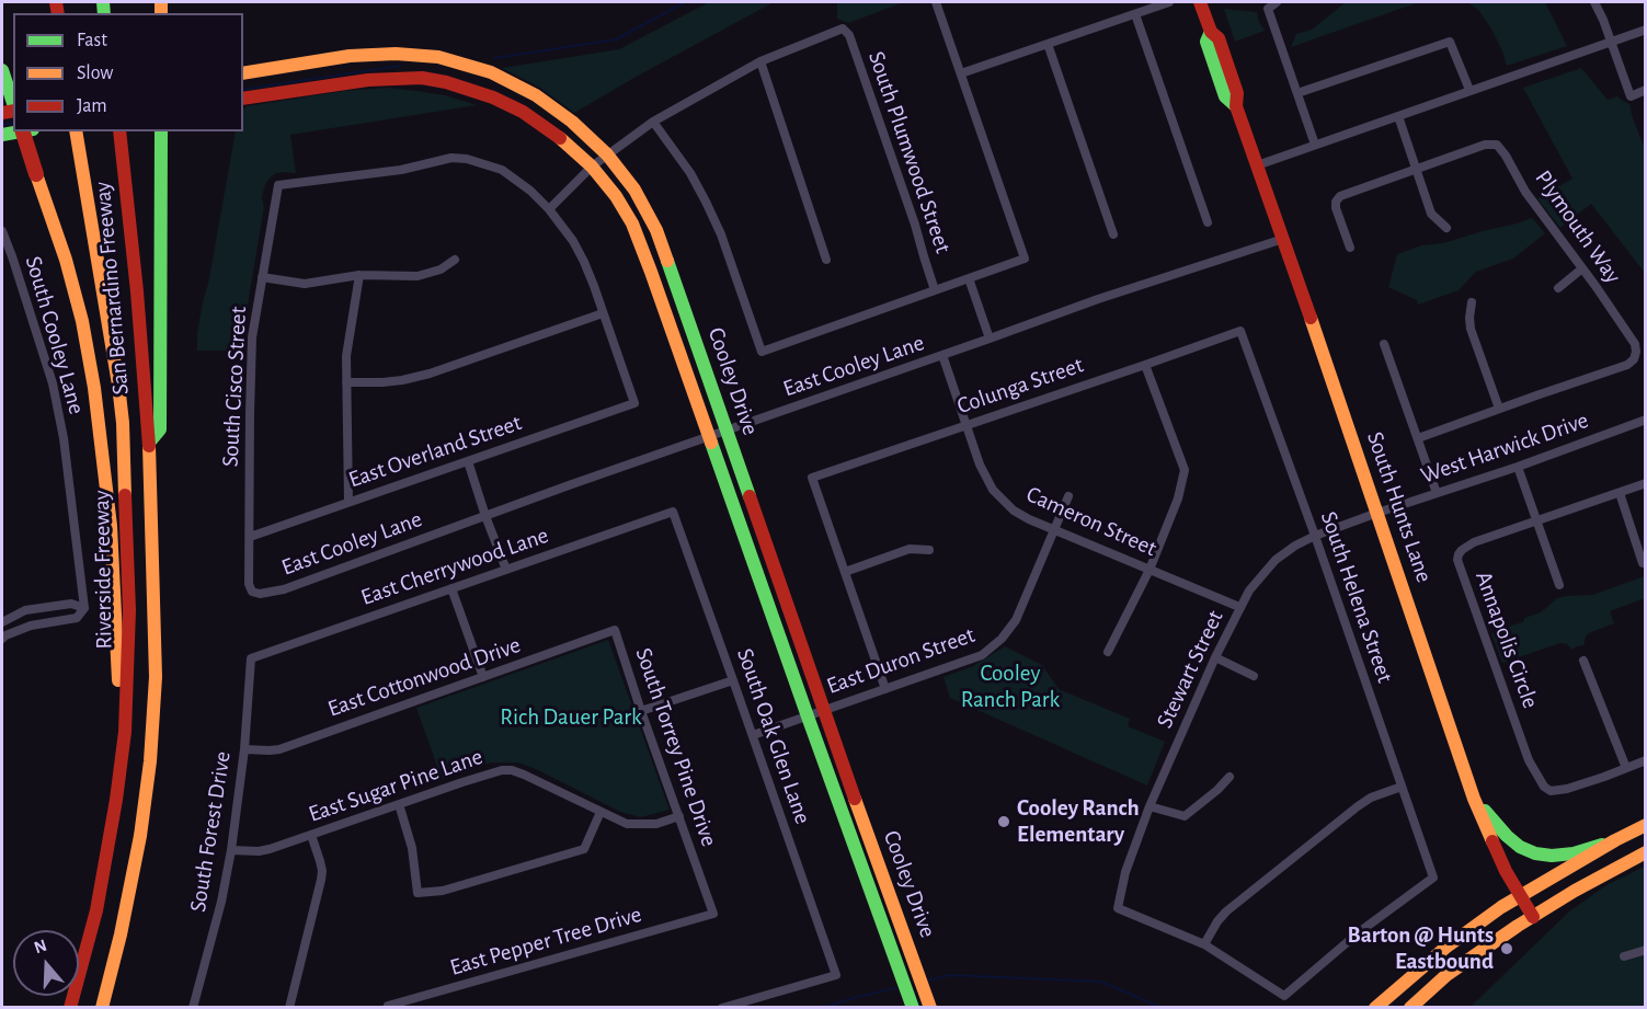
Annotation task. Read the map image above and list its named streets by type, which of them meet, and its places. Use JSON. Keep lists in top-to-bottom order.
{
  "streets": {
    "main road": [
      "San Bernardino Freeway",
      "Cooley Drive",
      "South Hunts Lane",
      "Riverside Freeway"
    ],
    "street": [
      "South Plumwood Street",
      "Plymouth Way",
      "South Cooley Lane",
      "East Cooley Lane",
      "Colunga Street",
      "South Cisco Street",
      "West Harwick Drive",
      "East Overland Street",
      "Cameron Street",
      "East Cherrywood Lane",
      "South Helena Street",
      "Annapolis Circle",
      "East Duron Street",
      "Stewart Street",
      "East Cottonwood Drive",
      "South Oak Glen Lane",
      "South Torrey Pine Drive",
      "East Sugar Pine Lane",
      "South Forest Drive",
      "East Pepper Tree Drive"
    ]
  },
  "crossings": [
    ["East Cooley Lane", "Cooley Drive"],
    ["East Cooley Lane", "South Cisco Street"],
    ["East Cooley Lane", "South Hunts Lane"],
    ["East Cooley Lane", "Cameron Street"],
    ["Cooley Drive", "East Duron Street"],
    ["Colunga Street", "Cameron Street"],
    ["Colunga Street", "South Helena Street"],
    ["South Cisco Street", "East Overland Street"],
    ["West Harwick Drive", "South Hunts Lane"],
    ["West Harwick Drive", "Stewart Street"],
    ["South Hunts Lane", "Stewart Street"],
    ["Cameron Street", "East Duron Street"],
    ["Cameron Street", "Stewart Street"],
    ["East Cherrywood Lane", "South Oak Glen Lane"],
    ["East Cherrywood Lane", "South Forest Drive"],
    ["South Helena Street", "Stewart Street"],
    ["East Duron Street", "South Oak Glen Lane"],
    ["East Cottonwood Drive", "South Torrey Pine Drive"],
    ["East Cottonwood Drive", "South Forest Drive"],
    ["South Torrey Pine Drive", "East Sugar Pine Lane"],
    ["South Torrey Pine Drive", "East Pepper Tree Drive"],
    ["East Sugar Pine Lane", "South Forest Drive"]
  ],
  "parks": ["Cooley Ranch Park", "Rich Dauer Park"],
  "places": ["Cooley Ranch Elementary", "Barton @ Hunts Eastbound"],
  "legend": ["Fast", "Slow", "Jam"],
  "north": "top"
}
